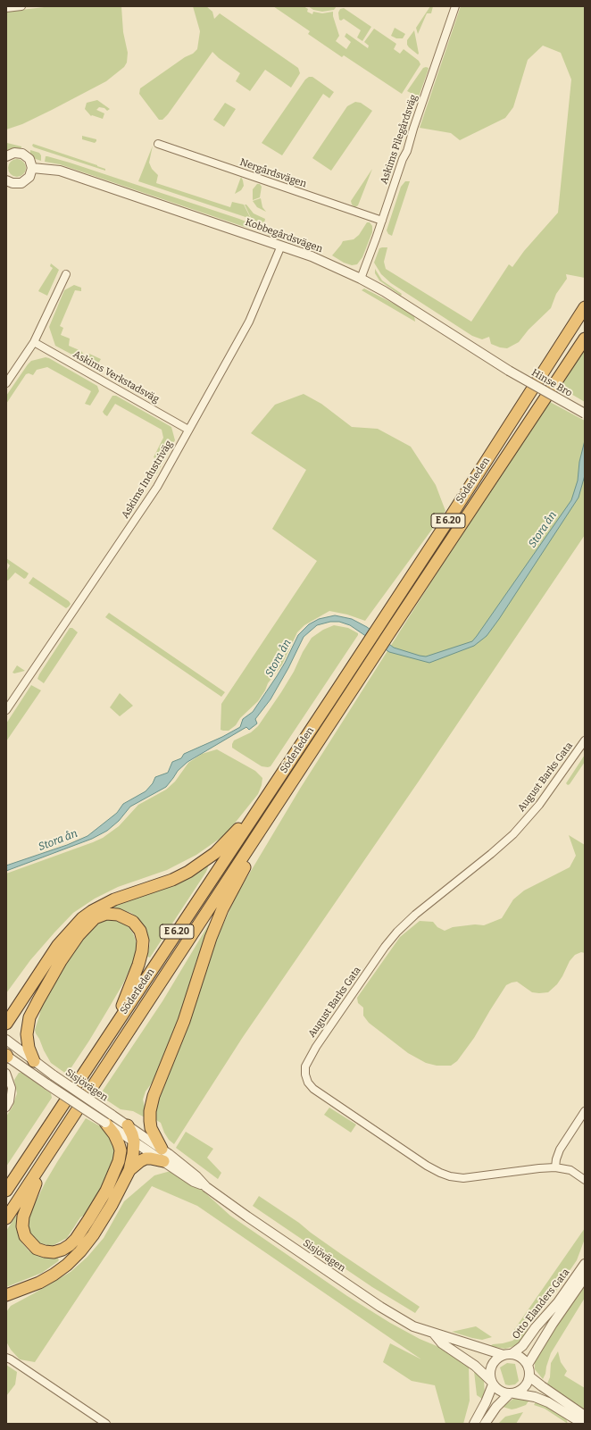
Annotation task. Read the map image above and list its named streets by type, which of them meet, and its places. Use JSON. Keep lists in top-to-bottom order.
{
  "streets": {
    "highway": ["Söderleden", "E 6.20"],
    "street": [
      "Askims Pilegårdsväg",
      "Nergårdsvägen",
      "Kobbegårdsvägen",
      "Askims Verkstadsväg",
      "Hinse Bro",
      "Askims Industriväg",
      "August Barks Gata",
      "Sisjövägen",
      "Otto Elanders Gata"
    ]
  },
  "crossings": [
    ["Askims Pilegårdsväg", "Nergårdsvägen"],
    ["Askims Pilegårdsväg", "Kobbegårdsvägen"],
    ["Kobbegårdsvägen", "Hinse Bro"],
    ["Kobbegårdsvägen", "Askims Industriväg"],
    ["Askims Verkstadsväg", "Askims Industriväg"],
    ["Sisjövägen", "Otto Elanders Gata"]
  ],
  "water": ["Stora ån"]
}
